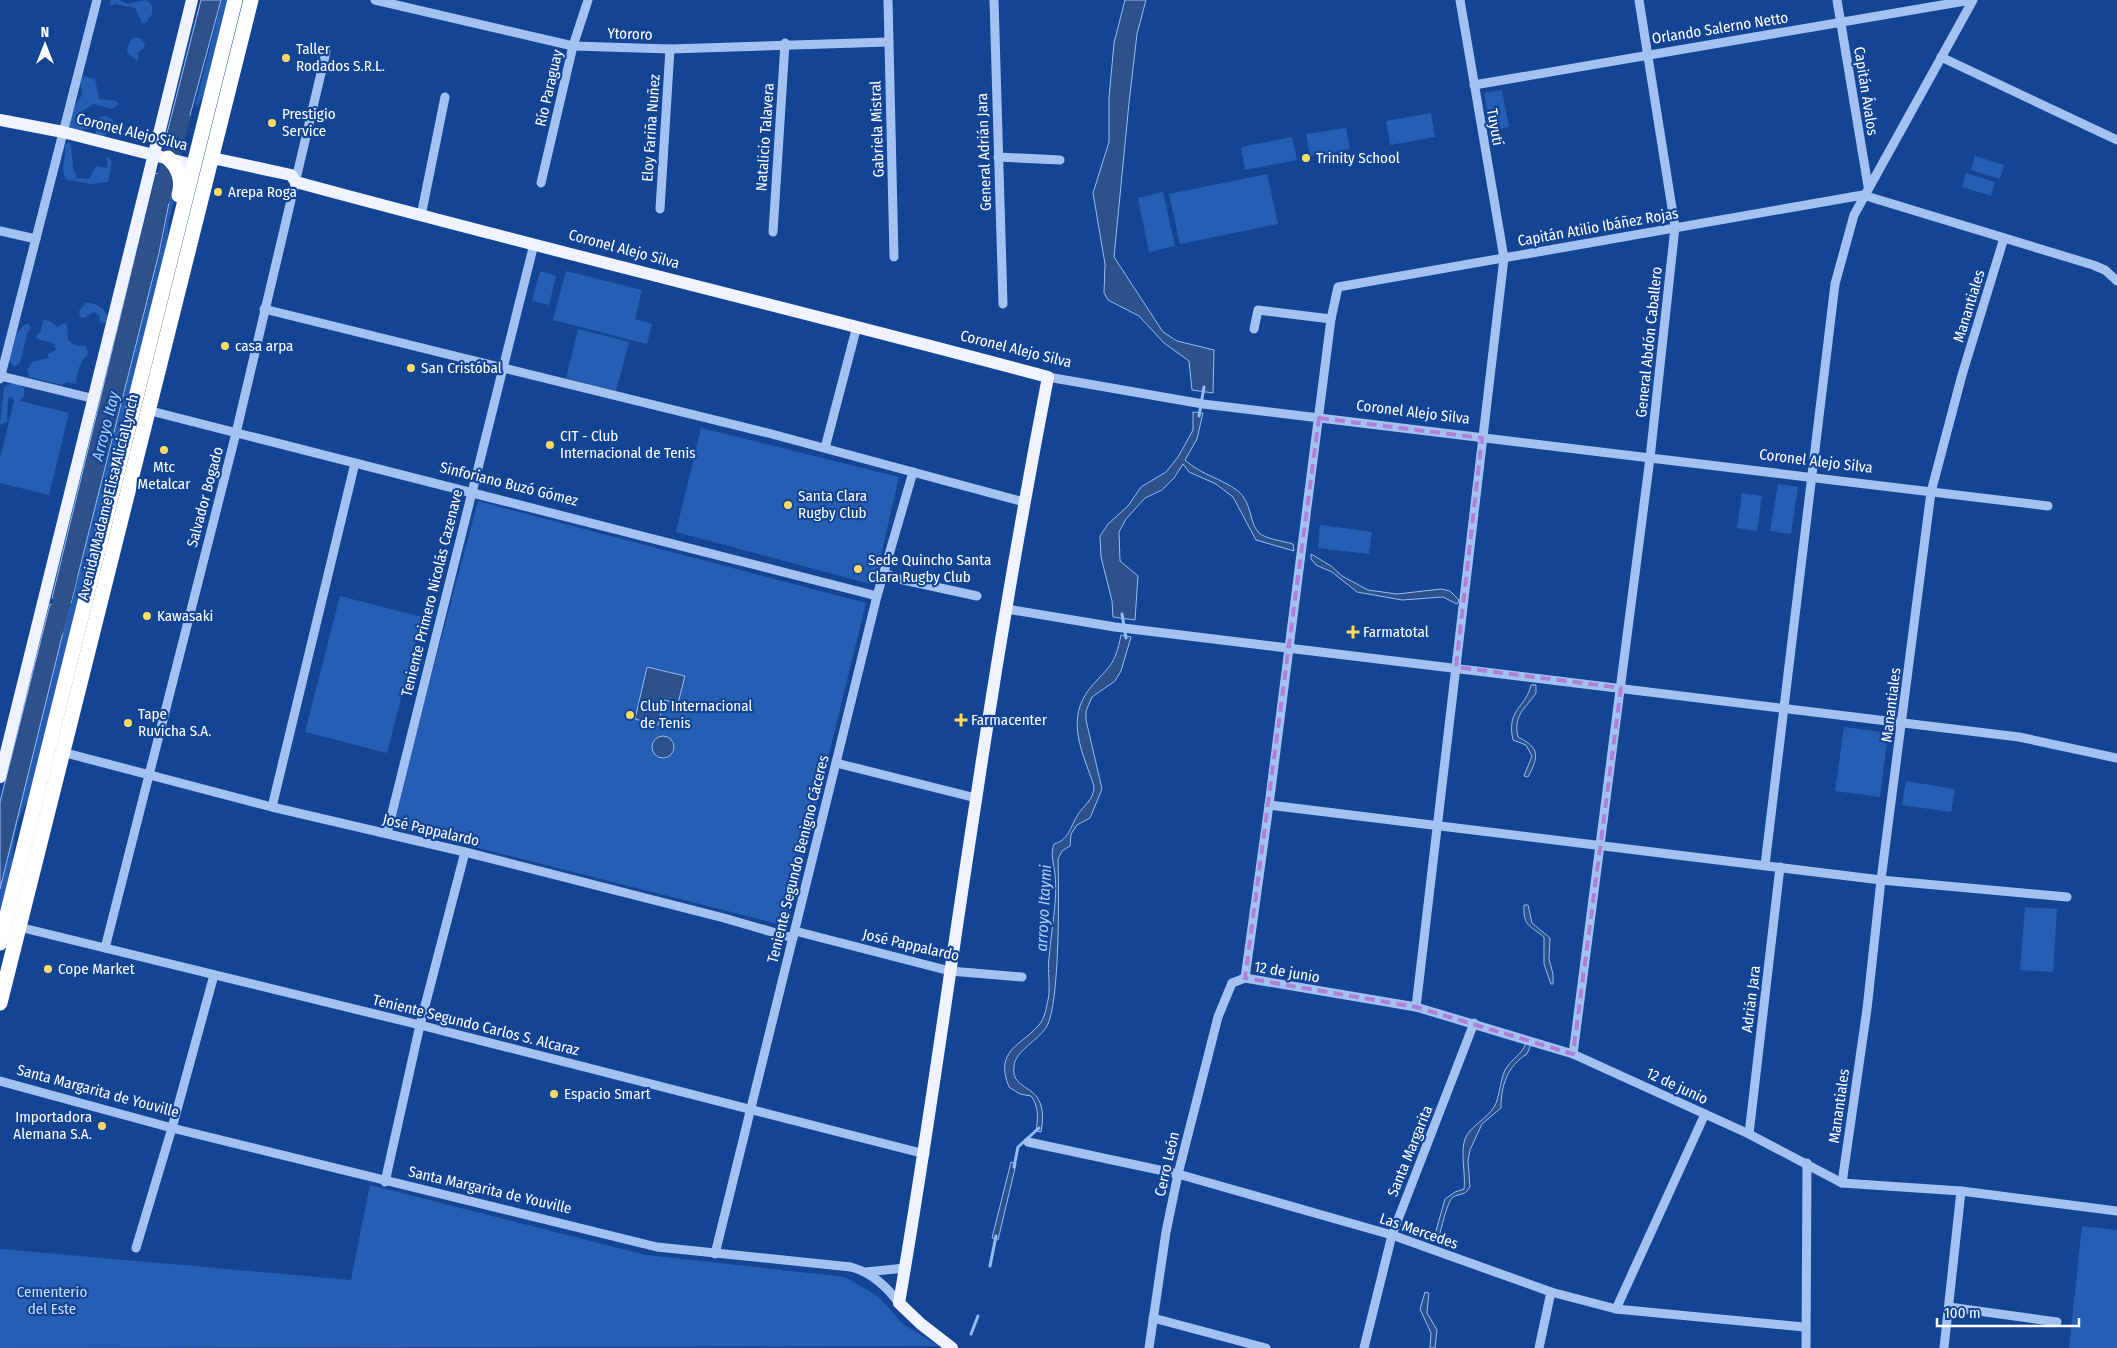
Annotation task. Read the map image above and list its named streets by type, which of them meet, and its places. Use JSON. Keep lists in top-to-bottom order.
{
  "streets": {
    "highway": ["Coronel Alejo Silva", "Avenida Madame Elisa Alicia Lynch"],
    "main road": ["Santa Margarita de Youville"],
    "street": [
      "Orlando Salerno Netto",
      "Ytororo",
      "Río Paraguay",
      "Capitán Ávalos",
      "Tuyutí",
      "Eloy Fariña Nuñez",
      "Gabriela Mistral",
      "Natalicio Talavera",
      "General Adrián Jara",
      "Capitán Atilio Ibáñez Rojas",
      "Manantiales",
      "General Abdón Caballero",
      "Sinforiano Buzó Gómez",
      "Salvador Bogado",
      "Teniente Primero Nicolás Cazenave",
      "José Pappalardo",
      "Teniente Segundo Benigno Cáceres",
      "12 de junio",
      "Adrián Jara",
      "Teniente Segundo Carlos S. Alcaraz",
      "Santa Margarita",
      "Cerro León",
      "Las Mercedes"
    ]
  },
  "crossings": [
    ["Orlando Salerno Netto", "Capitán Ávalos"],
    ["Orlando Salerno Netto", "Tuyutí"],
    ["Orlando Salerno Netto", "General Abdón Caballero"],
    ["Ytororo", "Río Paraguay"],
    ["Ytororo", "Eloy Fariña Nuñez"],
    ["Ytororo", "Gabriela Mistral"],
    ["Ytororo", "Natalicio Talavera"],
    ["Tuyutí", "Coronel Alejo Silva"],
    ["Tuyutí", "Capitán Atilio Ibáñez Rojas"],
    ["Tuyutí", "12 de junio"],
    ["Coronel Alejo Silva", "Manantiales"],
    ["Coronel Alejo Silva", "General Abdón Caballero"],
    ["Coronel Alejo Silva", "Avenida Madame Elisa Alicia Lynch"],
    ["Coronel Alejo Silva", "Salvador Bogado"],
    ["Coronel Alejo Silva", "Teniente Primero Nicolás Cazenave"],
    ["Capitán Atilio Ibáñez Rojas", "General Abdón Caballero"],
    ["Manantiales", "12 de junio"],
    ["General Abdón Caballero", "12 de junio"],
    ["Sinforiano Buzó Gómez", "Avenida Madame Elisa Alicia Lynch"],
    ["Sinforiano Buzó Gómez", "Salvador Bogado"],
    ["Sinforiano Buzó Gómez", "Teniente Primero Nicolás Cazenave"],
    ["Sinforiano Buzó Gómez", "Teniente Segundo Benigno Cáceres"],
    ["Avenida Madame Elisa Alicia Lynch", "José Pappalardo"],
    ["Avenida Madame Elisa Alicia Lynch", "Teniente Segundo Carlos S. Alcaraz"],
    ["Salvador Bogado", "José Pappalardo"],
    ["Salvador Bogado", "Teniente Segundo Carlos S. Alcaraz"],
    ["Teniente Primero Nicolás Cazenave", "José Pappalardo"],
    ["José Pappalardo", "Teniente Segundo Benigno Cáceres"],
    ["Teniente Segundo Benigno Cáceres", "Teniente Segundo Carlos S. Alcaraz"],
    ["Teniente Segundo Benigno Cáceres", "Santa Margarita de Youville"],
    ["12 de junio", "Adrián Jara"],
    ["12 de junio", "Santa Margarita"],
    ["12 de junio", "Cerro León"],
    ["Santa Margarita", "Las Mercedes"],
    ["Cerro León", "Las Mercedes"]
  ],
  "water": ["Arroyo Itay", "arroyo Itaymi"],
  "parks": ["Cementerio del Este"],
  "places": {
    "other": [
      "Taller Rodados S.R.L.",
      "Prestigio Service",
      "Trinity School",
      "Arepa Roga",
      "casa arpa",
      "San Cristóbal",
      "CIT - Club Internacional de Tenis",
      "Mtc Metalcar",
      "Santa Clara Rugby Club",
      "Sede Quincho Santa Clara Rugby Club",
      "Kawasaki",
      "Club Internacional de Tenis",
      "Tape Ruvicha S.A.",
      "Cope Market",
      "Espacio Smart",
      "Importadora Alemana S.A."
    ],
    "health": ["Farmatotal", "Farmacenter"]
  },
  "scale_bar": "100 m",
  "north": "top"
}
